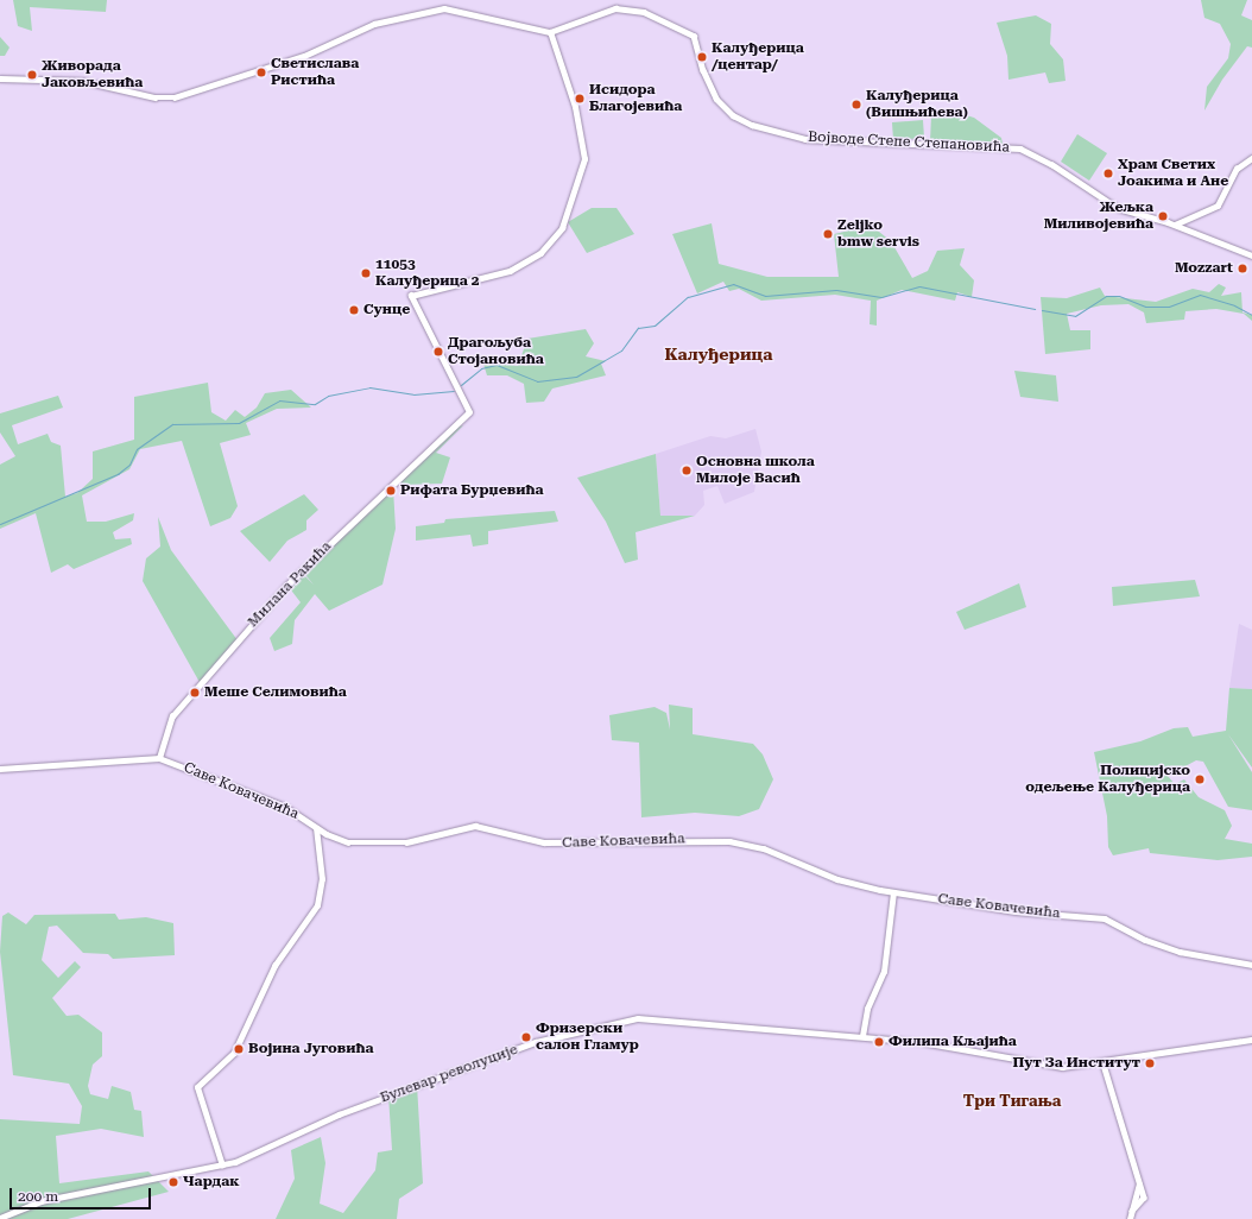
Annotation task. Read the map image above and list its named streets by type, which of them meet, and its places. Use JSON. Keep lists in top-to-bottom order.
{
  "streets": {
    "street": [
      "Војводе Степе Степановића",
      "Милана Ракића",
      "Саве Ковачевића",
      "Булевар револуције"
    ]
  },
  "crossings": [
    ["Војводе Степе Степановића", "Милана Ракића"],
    ["Милана Ракића", "Саве Ковачевића"]
  ],
  "districts": ["Калуђерица", "Три Тигања"],
  "places": [
    "Калуђерица /центар/",
    "Светислава Ристића",
    "Живорада Јаковљевића",
    "Исидора Благојевића",
    "Калуђерица (Вишњићева)",
    "Храм Светих Јоакима и Ане",
    "Жељка Миливојевића",
    "Zeljko bmw servis",
    "Mozzart",
    "11053 Калуђерица 2",
    "Сунце",
    "Драгољуба Стојановића",
    "Основна школа Милоје Васић",
    "Рифата Бурџевића",
    "Меше Селимовића",
    "Полицијско одељење Калуђерица",
    "Фризерски салон Гламур",
    "Филипа Кљајића",
    "Војина Југовића",
    "Пут За Институт",
    "Чардак"
  ],
  "scale_bar": "200 m"
}
